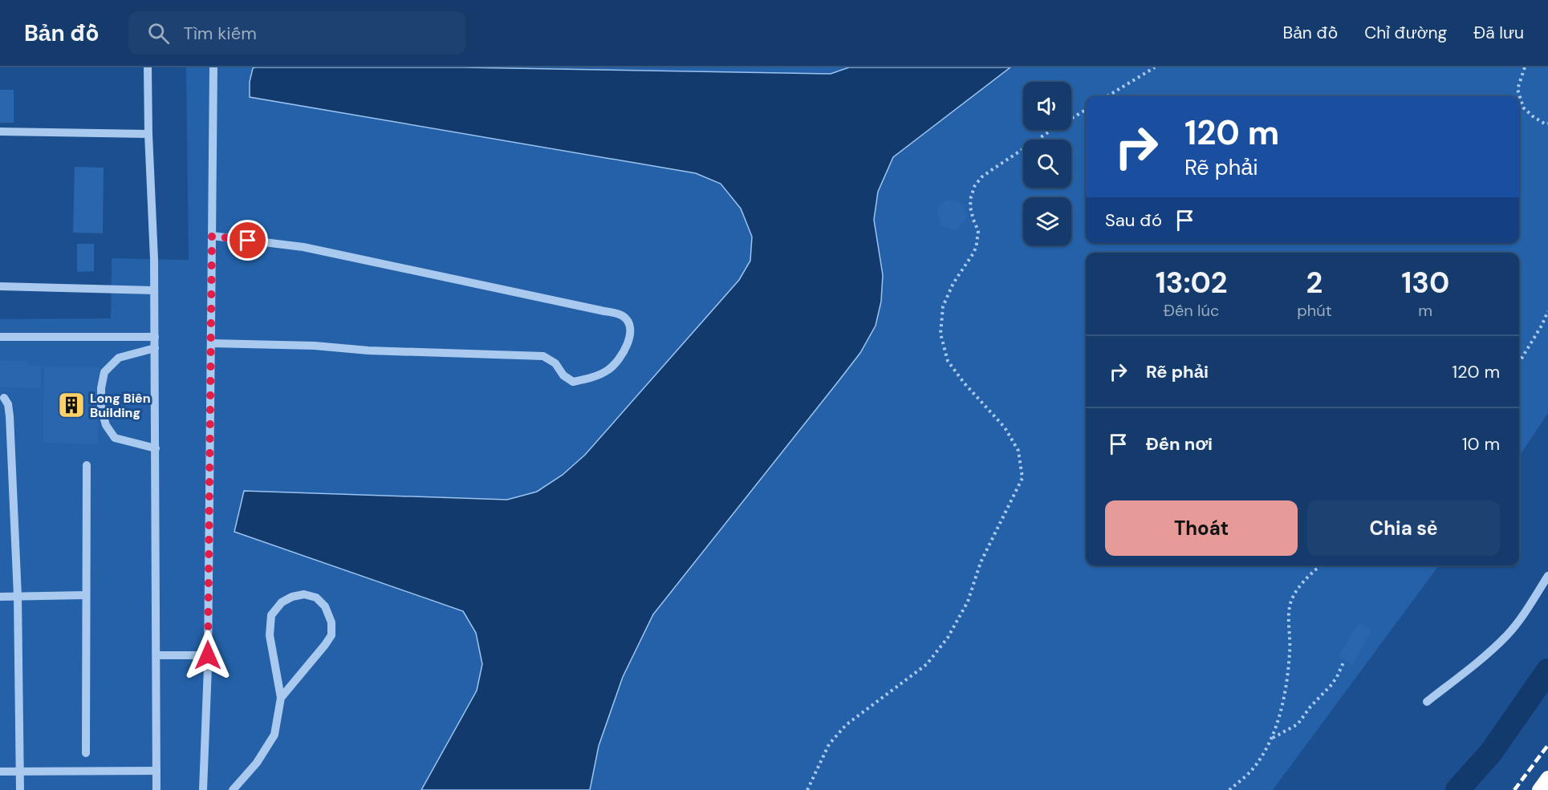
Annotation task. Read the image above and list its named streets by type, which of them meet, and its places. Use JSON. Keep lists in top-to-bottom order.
{
  "places": {
    "building": ["Long Biên Building"]
  },
  "page": {
    "header": "Bản đồ",
    "search": "Tìm kiếm",
    "nav": ["Bản đồ", "Chỉ đường", "Đã lưu"],
    "turn": ["120 m", "Rẽ phải"],
    "then": "Sau đó",
    "eta": [
      "13:02",
      "Đến lúc",
      "2",
      "phút",
      "130",
      "m"
    ],
    "list": [
      {
        "name": "Rẽ phải",
        "value": "120 m"
      },
      {
        "name": "Đến nơi",
        "value": "10 m"
      }
    ],
    "buttons": ["Thoát", "Chia sẻ"]
  }
}
